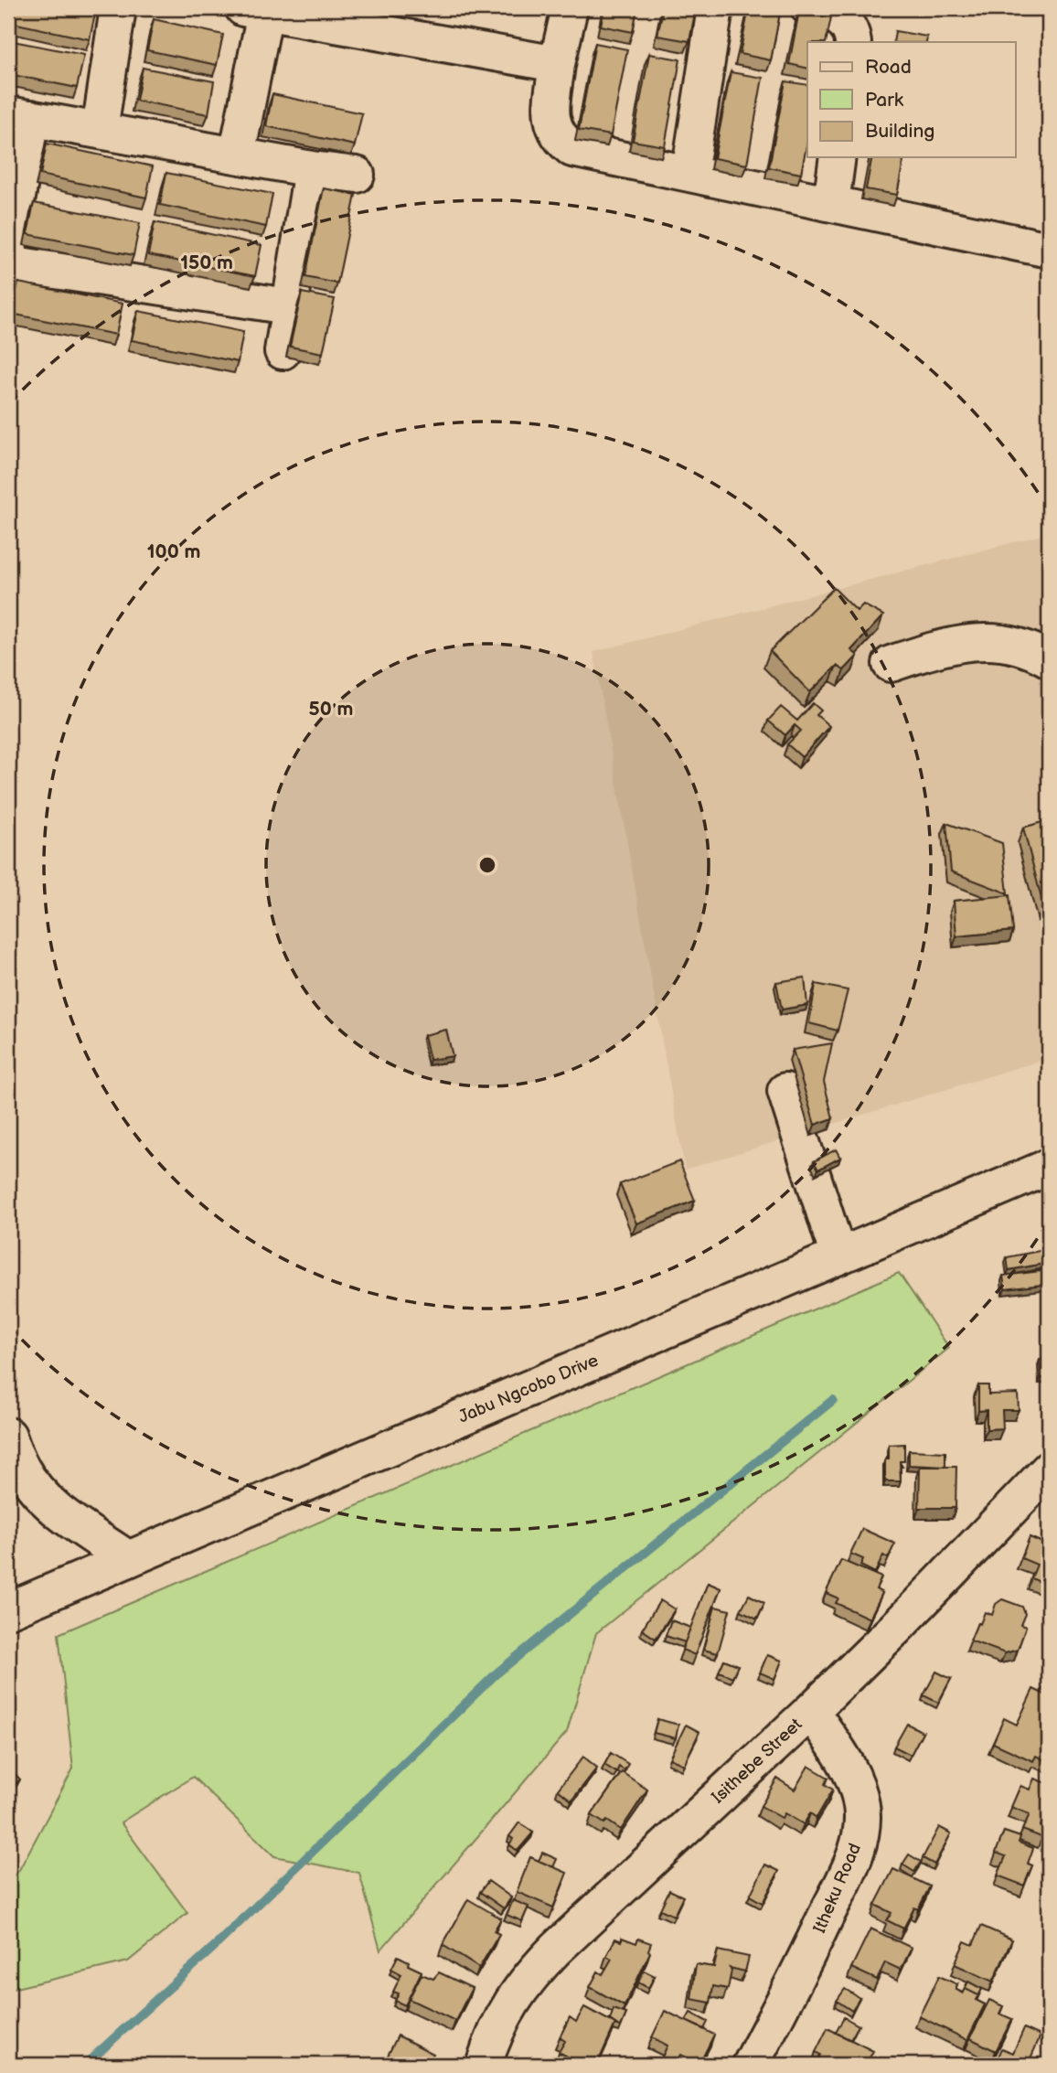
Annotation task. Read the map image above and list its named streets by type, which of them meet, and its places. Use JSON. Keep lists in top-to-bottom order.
{
  "streets": {
    "street": ["Jabu Ngcobo Drive", "Isithebe Street", "Itheku Road"]
  },
  "crossings": [
    ["Isithebe Street", "Itheku Road"]
  ],
  "legend": ["Road", "Park", "Building"],
  "rings": ["150 m", "100 m", "50 m"]
}
